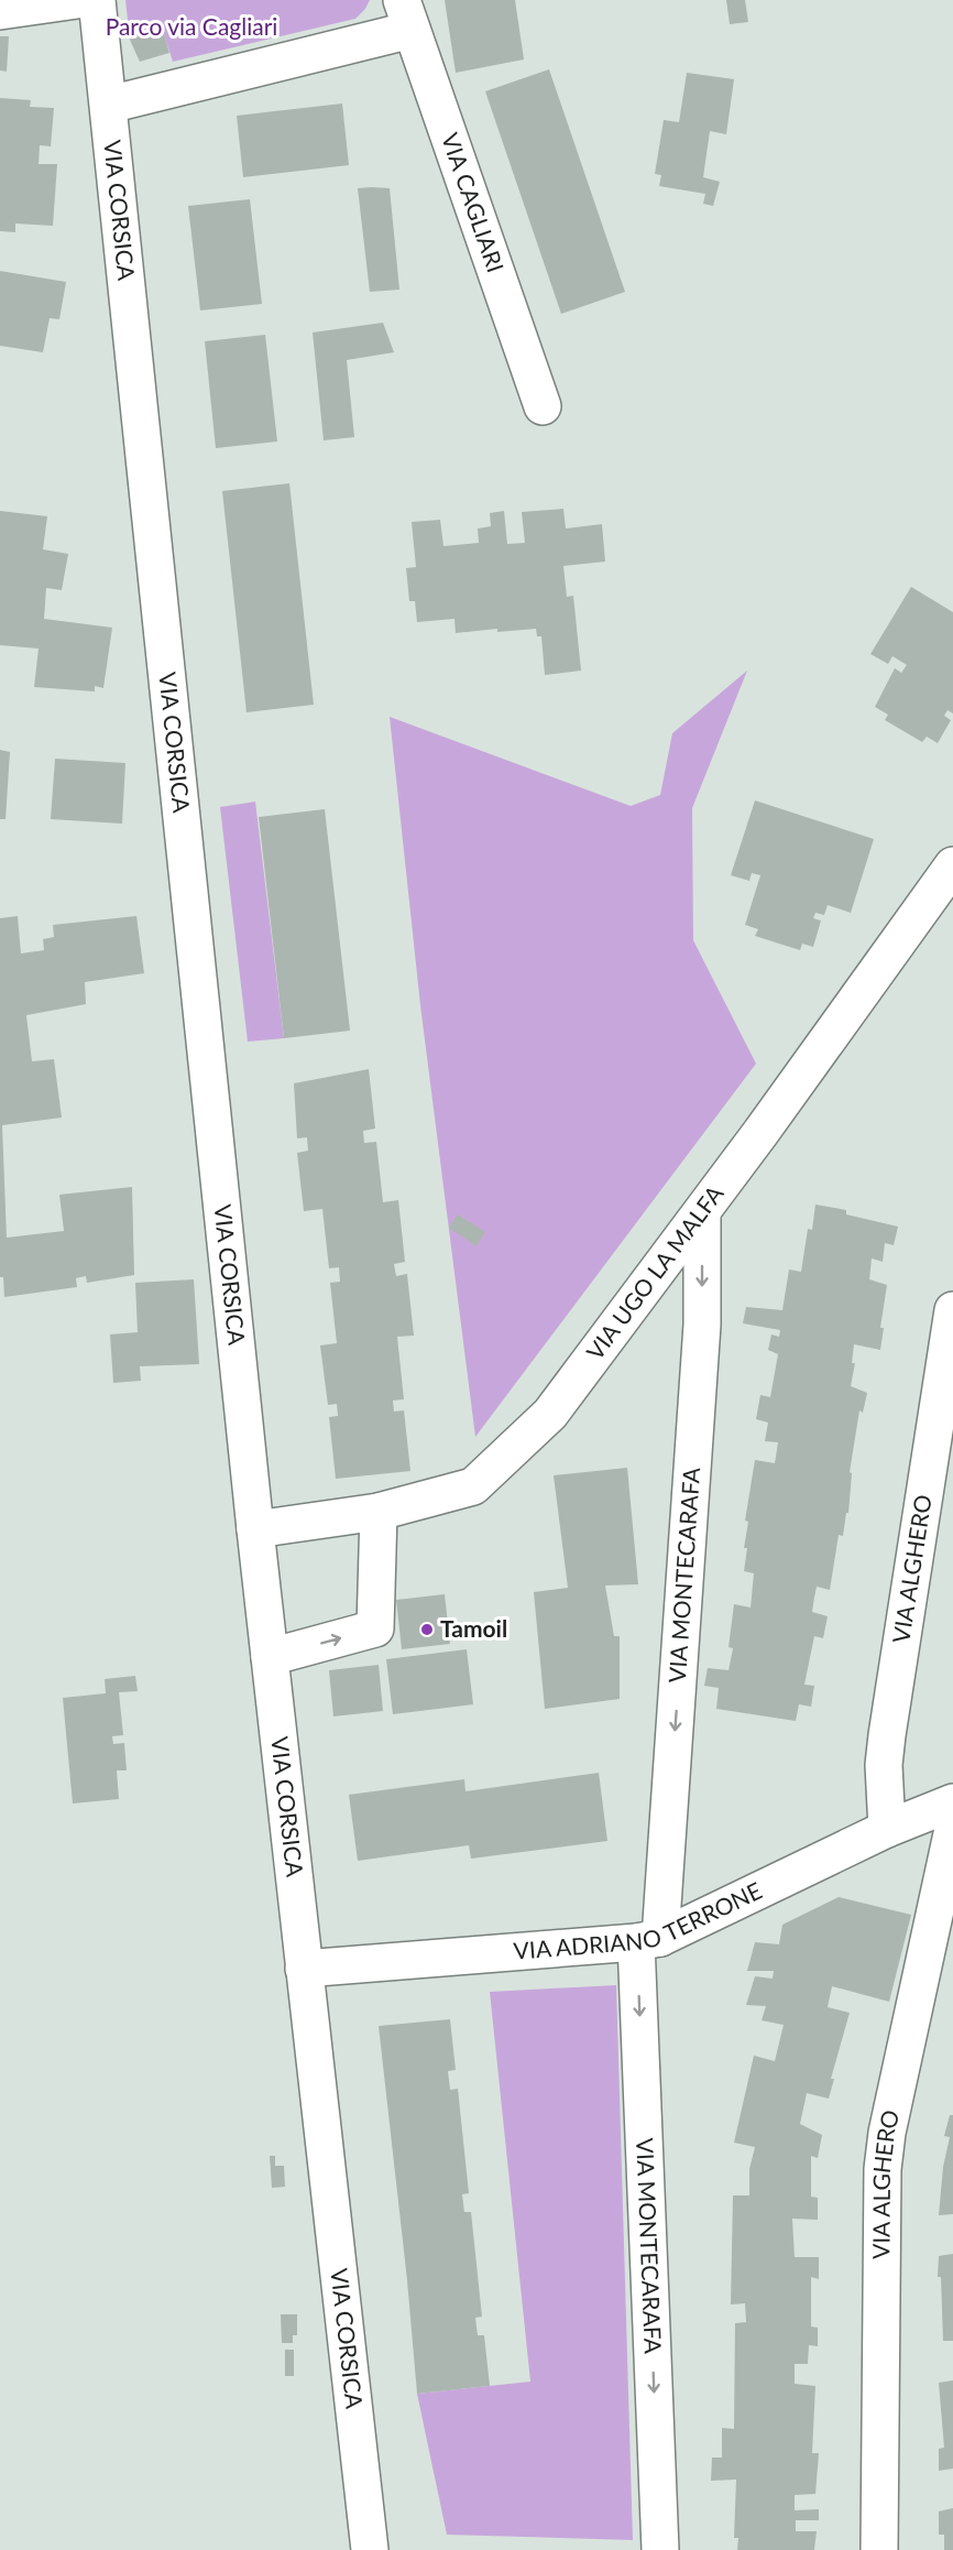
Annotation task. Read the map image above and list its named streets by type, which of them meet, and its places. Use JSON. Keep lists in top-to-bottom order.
{
  "streets": {
    "street": [
      "VIA CAGLIARI",
      "VIA CORSICA",
      "VIA UGO LA MALFA",
      "VIA ALGHERO",
      "VIA MONTECARAFA",
      "VIA ADRIANO TERRONE"
    ]
  },
  "crossings": [
    ["VIA CORSICA", "VIA UGO LA MALFA"],
    ["VIA CORSICA", "VIA ADRIANO TERRONE"],
    ["VIA UGO LA MALFA", "VIA MONTECARAFA"],
    ["VIA ALGHERO", "VIA ADRIANO TERRONE"],
    ["VIA MONTECARAFA", "VIA ADRIANO TERRONE"]
  ],
  "one_way": ["VIA MONTECARAFA"],
  "parks": ["Parco via Cagliari"],
  "places": ["Tamoil"]
}
